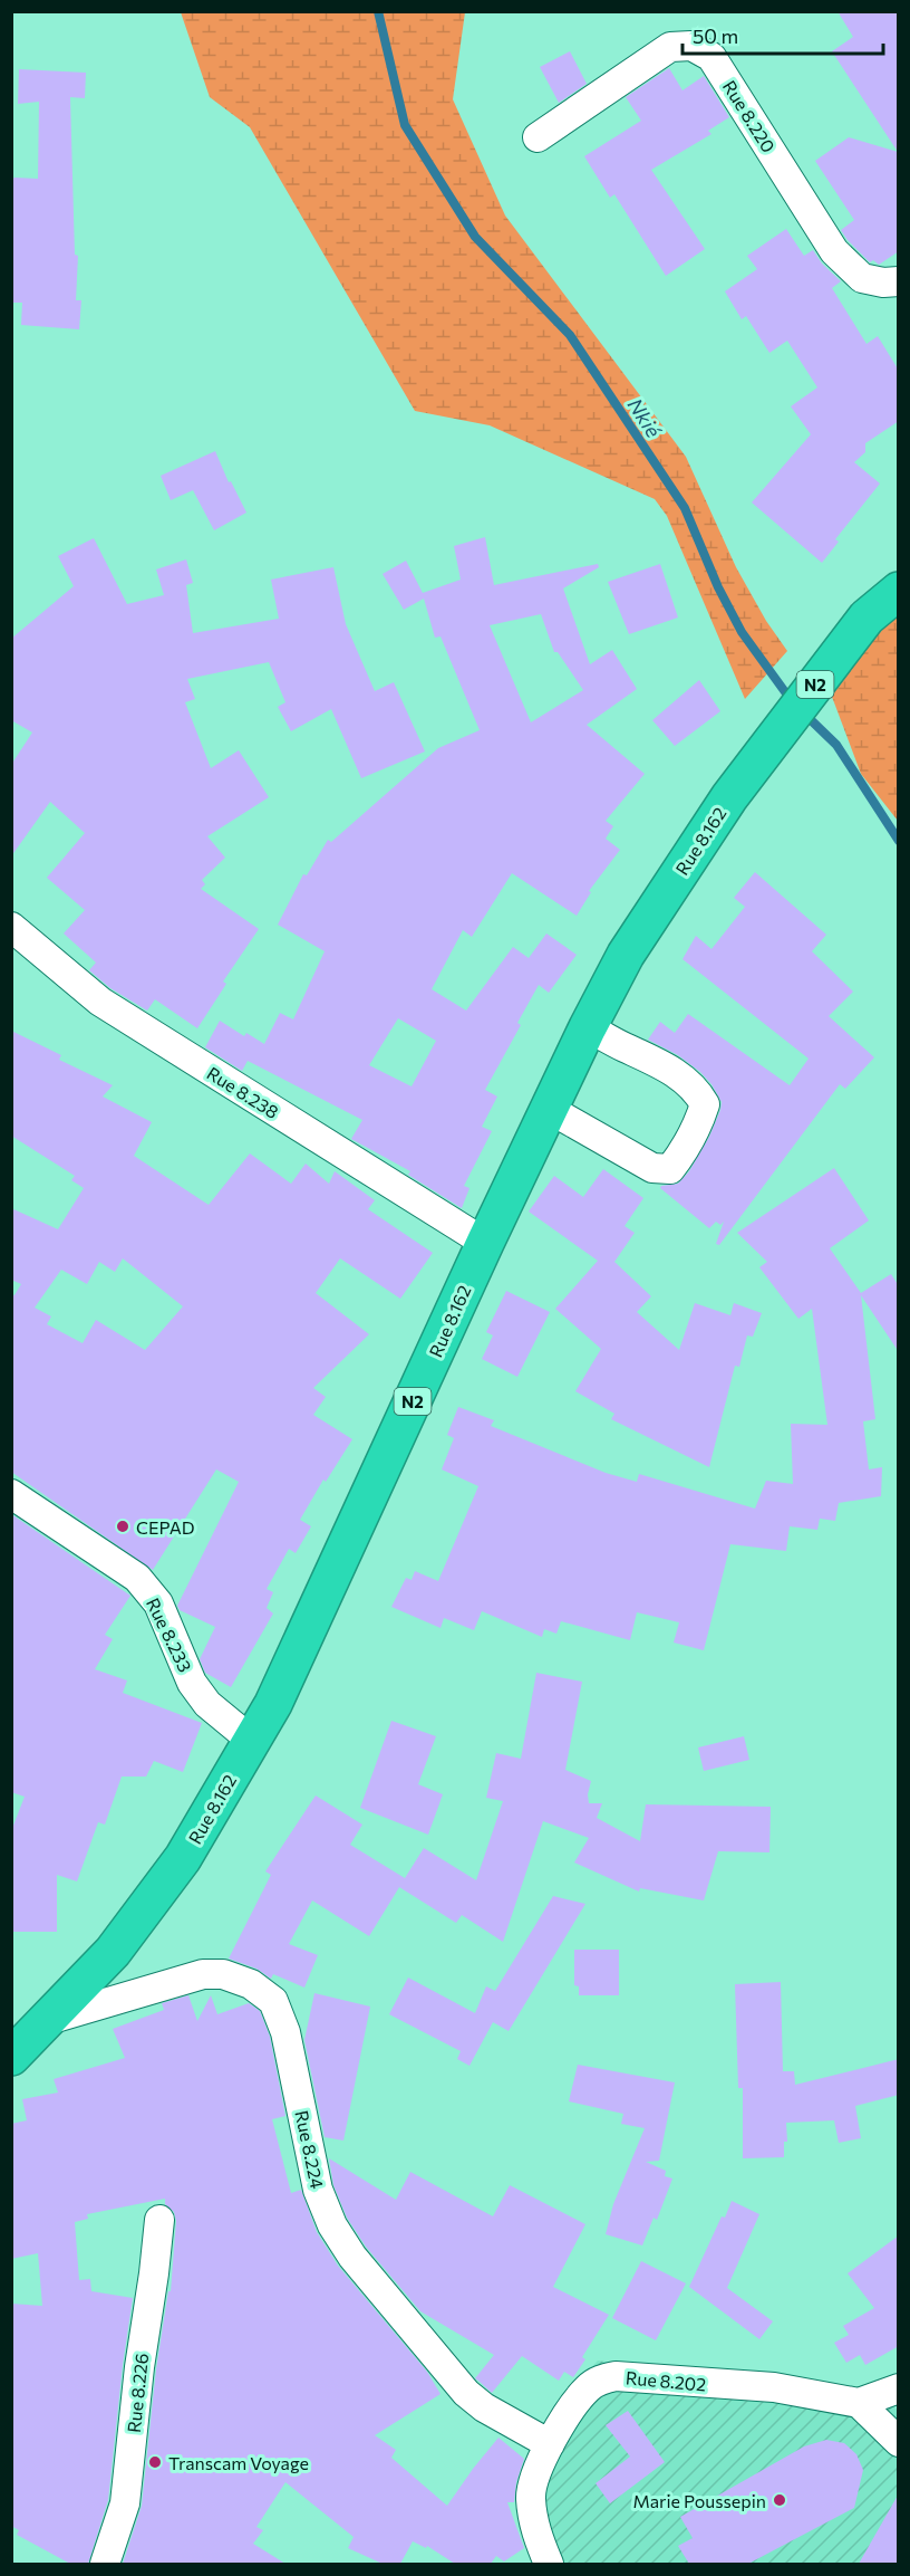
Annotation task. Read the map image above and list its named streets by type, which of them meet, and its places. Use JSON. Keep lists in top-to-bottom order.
{
  "streets": {
    "highway": ["N2", "Rue 8.162"],
    "street": [
      "Rue 8.220",
      "Rue 8.238",
      "Rue 8.233",
      "Rue 8.224",
      "Rue 8.202",
      "Rue 8.226"
    ]
  },
  "crossings": [
    ["Rue 8.162", "Rue 8.238"],
    ["Rue 8.162", "Rue 8.233"],
    ["Rue 8.162", "Rue 8.224"],
    ["Rue 8.224", "Rue 8.202"]
  ],
  "water": ["Nkié"],
  "places": ["CEPAD", "Transcam Voyage", "Marie Poussepin"],
  "scale_bar": "50 m"
}
